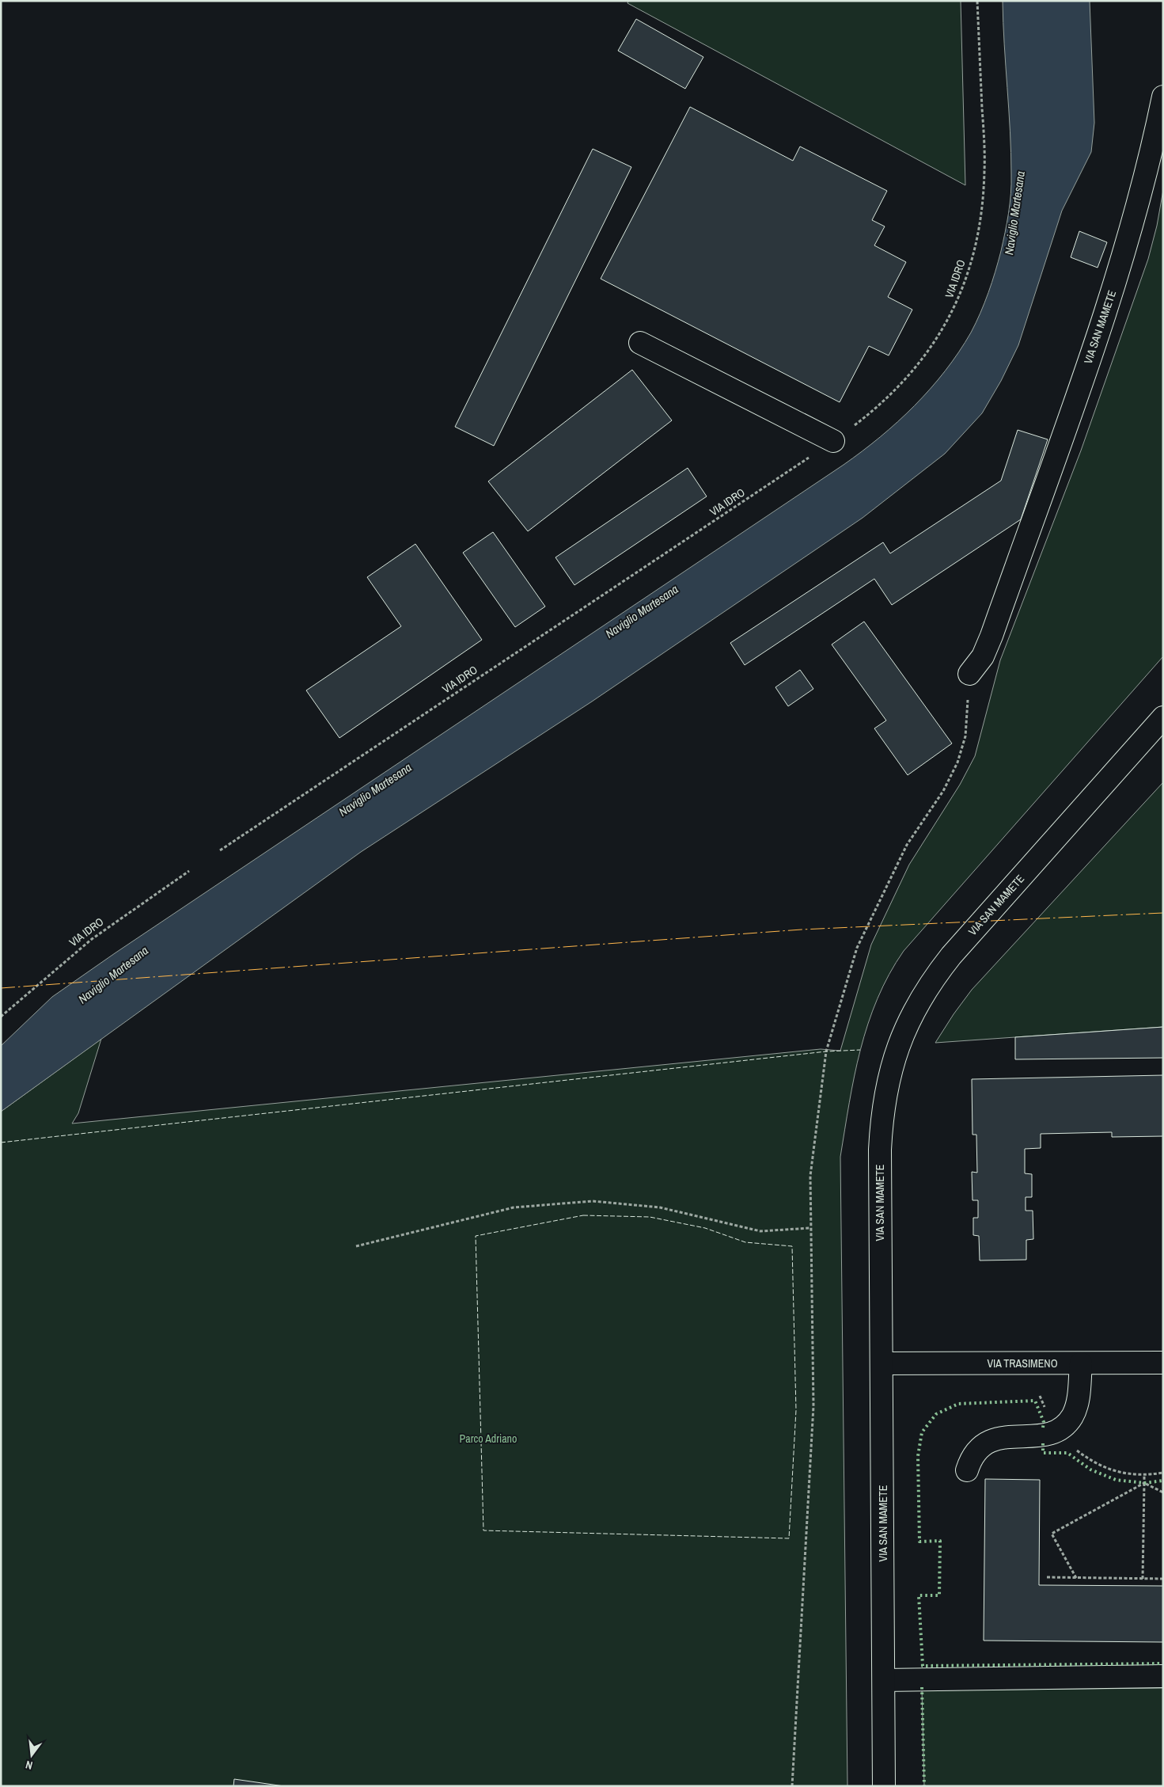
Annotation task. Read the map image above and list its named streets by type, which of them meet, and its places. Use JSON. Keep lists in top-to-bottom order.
{
  "streets": {
    "street": ["VIA SAN MAMETE", "VIA TRASIMENO"],
    "path": ["VIA IDRO"]
  },
  "crossings": [
    ["VIA SAN MAMETE", "VIA TRASIMENO"]
  ],
  "water": ["Naviglio Martesana"],
  "parks": ["Parco Adriano"],
  "north": "bottom"
}
